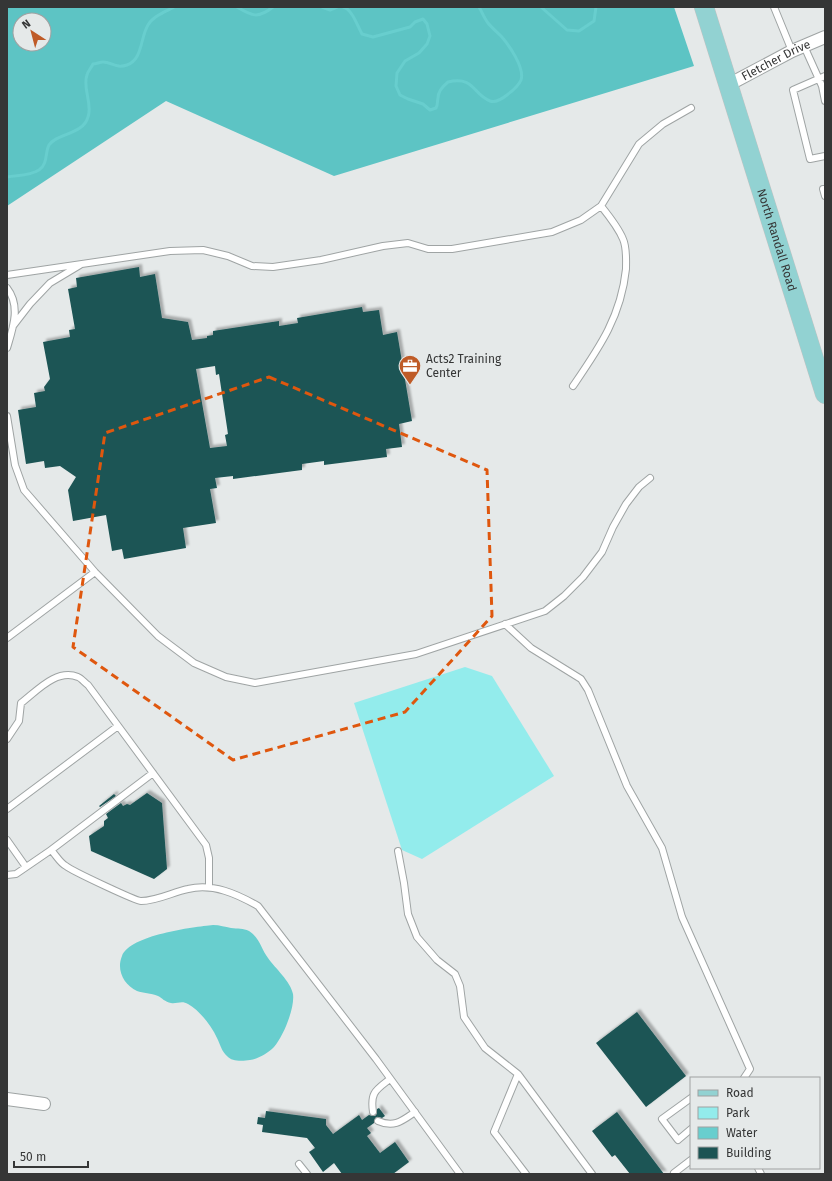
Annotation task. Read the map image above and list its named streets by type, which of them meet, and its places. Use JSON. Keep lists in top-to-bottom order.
{
  "streets": {
    "main road": ["North Randall Road"],
    "street": ["Fletcher Drive"]
  },
  "crossings": [
    ["Fletcher Drive", "North Randall Road"]
  ],
  "places": {
    "office": ["Acts2 Training Center"]
  },
  "legend": [
    "Road",
    "Park",
    "Water",
    "Building"
  ],
  "scale_bar": "50 m",
  "north": "top left"
}
